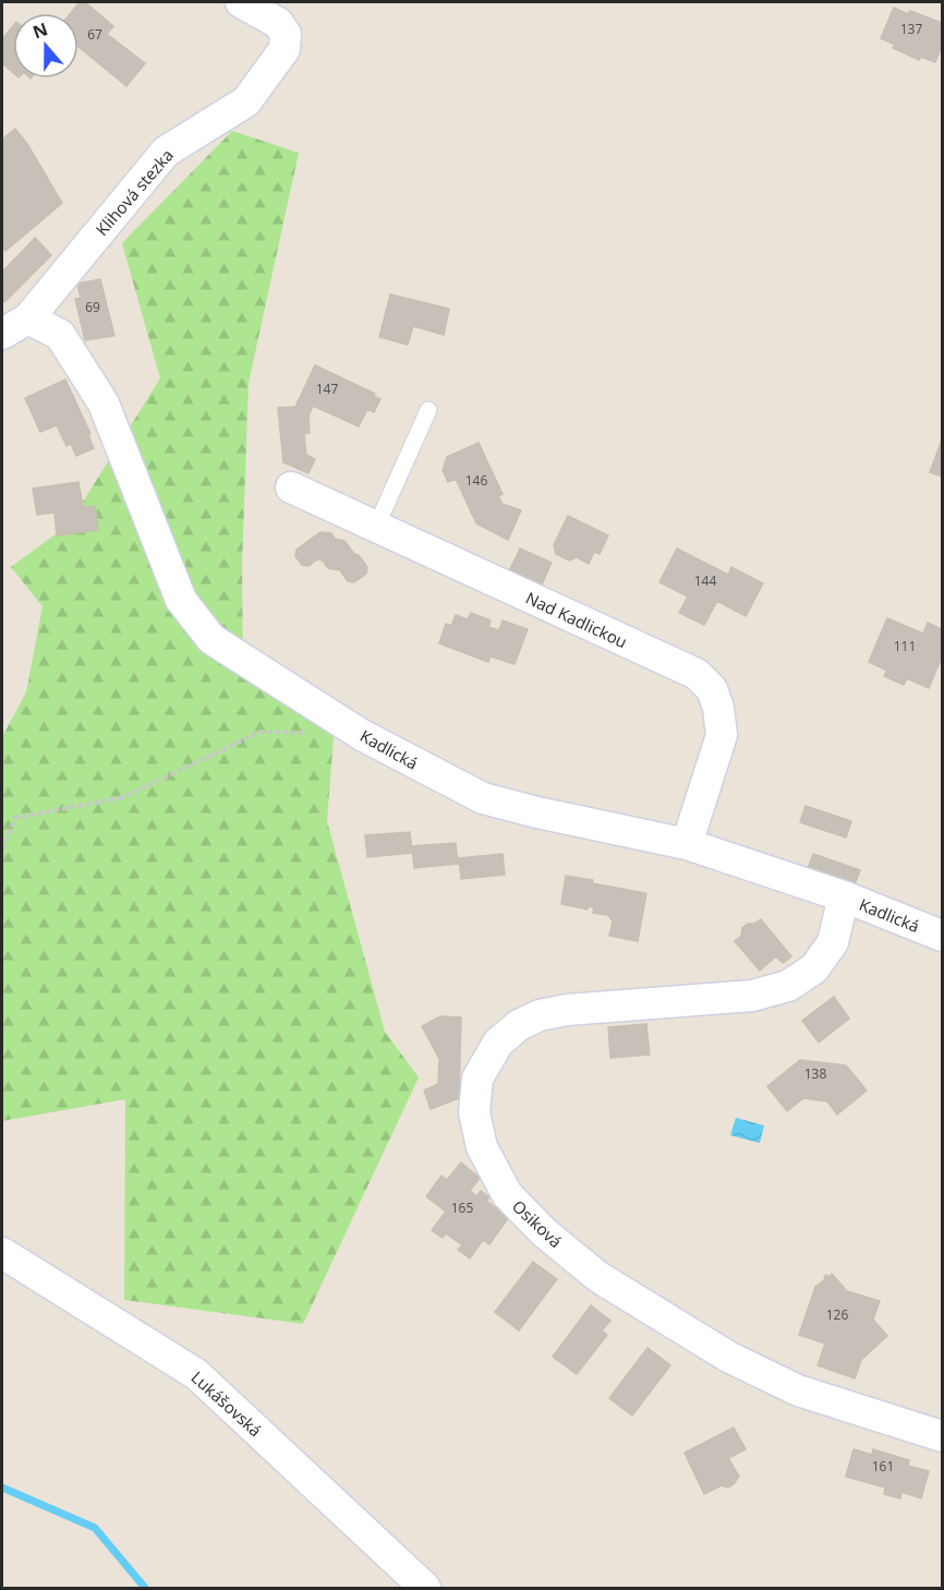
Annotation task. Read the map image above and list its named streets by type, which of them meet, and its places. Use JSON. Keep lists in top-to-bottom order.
{
  "streets": {
    "street": [
      "Klihová stezka",
      "Nad Kadlickou",
      "Kadlická",
      "Osiková",
      "Lukášovská"
    ]
  },
  "crossings": [
    ["Klihová stezka", "Kadlická"],
    ["Nad Kadlickou", "Kadlická"],
    ["Kadlická", "Osiková"]
  ],
  "house_numbers": [
    "137",
    "67",
    "69",
    "147",
    "146",
    "144",
    "111",
    "138",
    "165",
    "126",
    "161"
  ],
  "north": "top"
}
